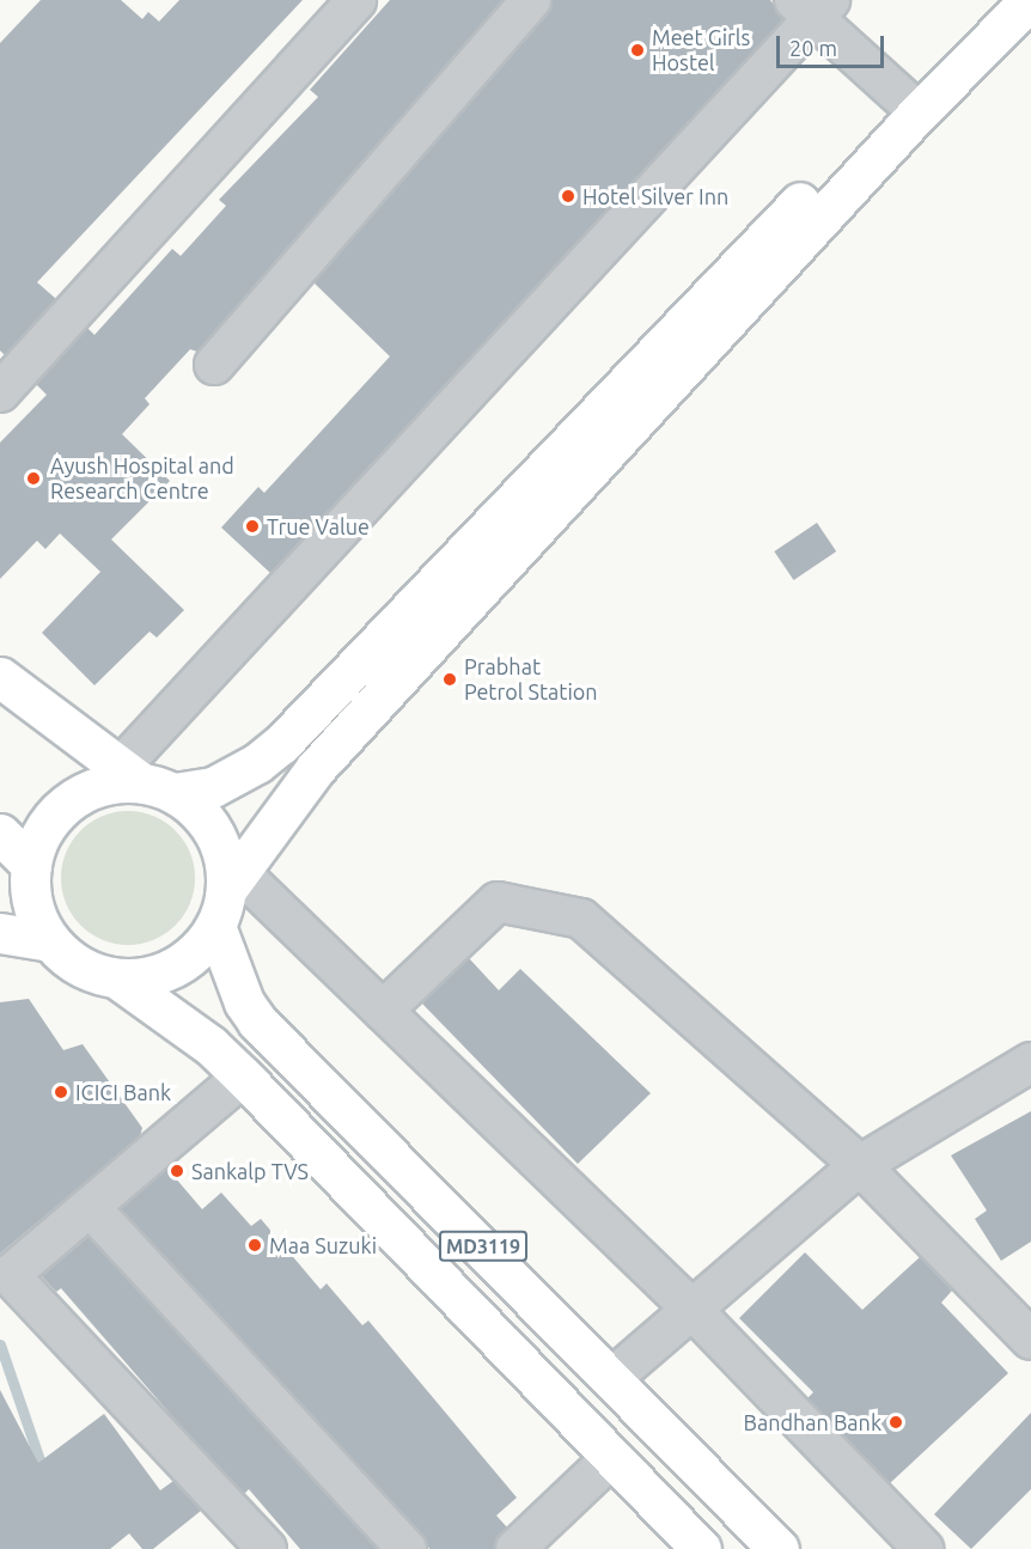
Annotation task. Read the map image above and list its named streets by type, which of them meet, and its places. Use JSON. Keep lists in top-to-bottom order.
{
  "streets": {
    "main road": ["MD3119"]
  },
  "places": [
    "Meet Girls Hostel",
    "Hotel Silver Inn",
    "Ayush Hospital and Research Centre",
    "True Value",
    "Prabhat Petrol Station",
    "ICICI Bank",
    "Sankalp TVS",
    "Maa Suzuki",
    "Bandhan Bank"
  ],
  "scale_bar": "20 m"
}
